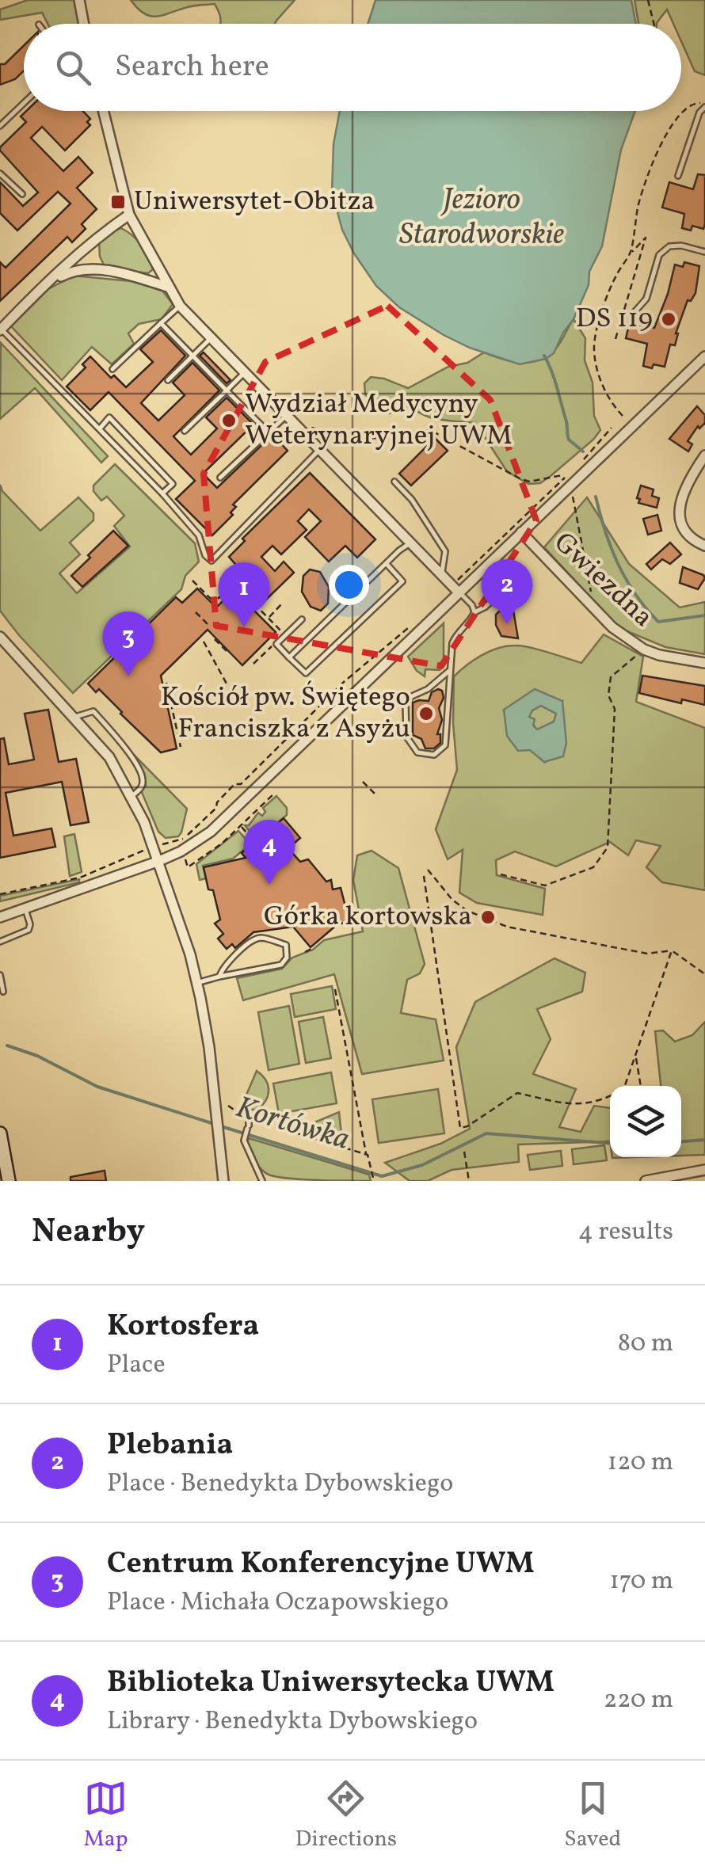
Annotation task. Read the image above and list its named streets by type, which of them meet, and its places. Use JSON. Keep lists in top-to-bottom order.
{
  "streets": {
    "street": ["Gwiezdna"]
  },
  "water": ["Jezioro Starodworskie", "Kortówka"],
  "places": {
    "transit": ["Uniwersytet-Obitza"],
    "other": [
      "DS 119",
      "Wydział Medycyny Weterynaryjnej UWM",
      "Kościół pw. Świętego Franciszka z Asyżu",
      "Górka kortowska"
    ]
  },
  "page": {
    "search": "Search here",
    "pins": [
      "2",
      "1",
      "3",
      "4"
    ],
    "heading": ["Nearby", "4 results"],
    "list": [
      {
        "mark": "1",
        "name": "Kortosfera",
        "note": "Place",
        "value": "80 m"
      },
      {
        "mark": "2",
        "name": "Plebania",
        "note": "Place · Benedykta Dybowskiego",
        "value": "120 m"
      },
      {
        "mark": "3",
        "name": "Centrum Konferencyjne UWM",
        "note": "Place · Michała Oczapowskiego",
        "value": "170 m"
      },
      {
        "mark": "4",
        "name": "Biblioteka Uniwersytecka UWM",
        "note": "Library · Benedykta Dybowskiego",
        "value": "220 m"
      }
    ],
    "nav": ["Map", "Directions", "Saved"]
  }
}
